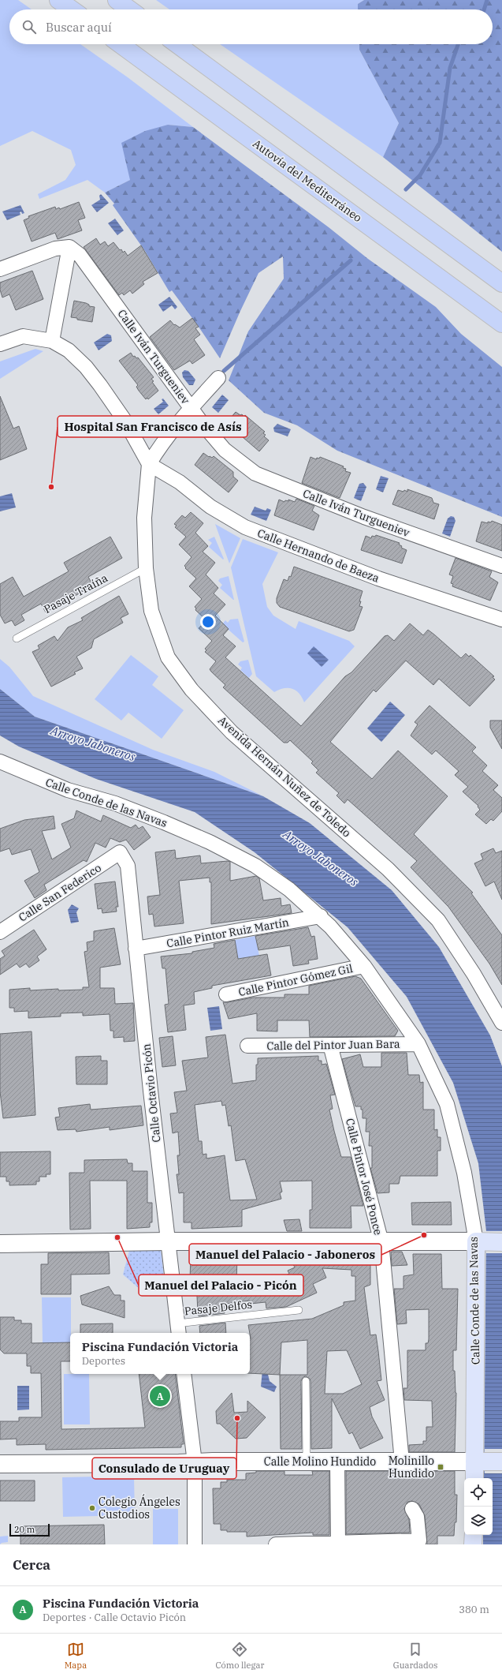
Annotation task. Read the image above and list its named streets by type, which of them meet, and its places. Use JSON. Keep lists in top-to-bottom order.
{
  "streets": {
    "highway": ["Autovía del Mediterráneo"],
    "main road": ["Calle Conde de las Navas", "Calle Molino Hundido"],
    "street": [
      "Calle Iván Turgueniev",
      "Calle Hernando de Baeza",
      "Avenida Hernán Nuñez de Toledo",
      "Calle San Federico",
      "Calle Pintor Ruiz Martín",
      "Calle Pintor Gómez Gil",
      "Calle del Pintor Juan Bara",
      "Calle Octavio Picón",
      "Calle Pintor José Ponce"
    ],
    "lane": ["Pasaje Traíña", "Pasaje Delfos"]
  },
  "crossings": [
    ["Calle Hernando de Baeza", "Avenida Hernán Nuñez de Toledo"],
    ["Pasaje Traíña", "Avenida Hernán Nuñez de Toledo"],
    ["Calle Conde de las Navas", "Calle Pintor Ruiz Martín"],
    ["Calle Conde de las Navas", "Calle Pintor Gómez Gil"],
    ["Calle Conde de las Navas", "Calle del Pintor Juan Bara"],
    ["Calle Conde de las Navas", "Calle Molino Hundido"],
    ["Calle San Federico", "Calle Octavio Picón"],
    ["Calle Pintor Ruiz Martín", "Calle Octavio Picón"],
    ["Calle del Pintor Juan Bara", "Calle Pintor José Ponce"],
    ["Calle Octavio Picón", "Pasaje Delfos"],
    ["Calle Pintor José Ponce", "Calle Molino Hundido"]
  ],
  "water": ["Arroyo Jaboneros"],
  "places": {
    "other": [
      "Hospital San Francisco de Asís",
      "Manuel del Palacio - Jaboneros",
      "Manuel del Palacio - Picón",
      "Consulado de Uruguay",
      "Colegio Ángeles Custodios"
    ],
    "transit": ["Molinillo Hundido"]
  },
  "scale_bar": "20 m",
  "page": {
    "search": "Buscar aquí",
    "popup": ["Piscina Fundación Victoria", "Deportes"],
    "pins": "A",
    "scale": "20 m",
    "heading": "Cerca",
    "list": [
      {
        "mark": "A",
        "name": "Piscina Fundación Victoria",
        "note": "Deportes · Calle Octavio Picón",
        "value": "380 m"
      }
    ],
    "nav": ["Mapa", "Cómo llegar", "Guardados"]
  }
}
